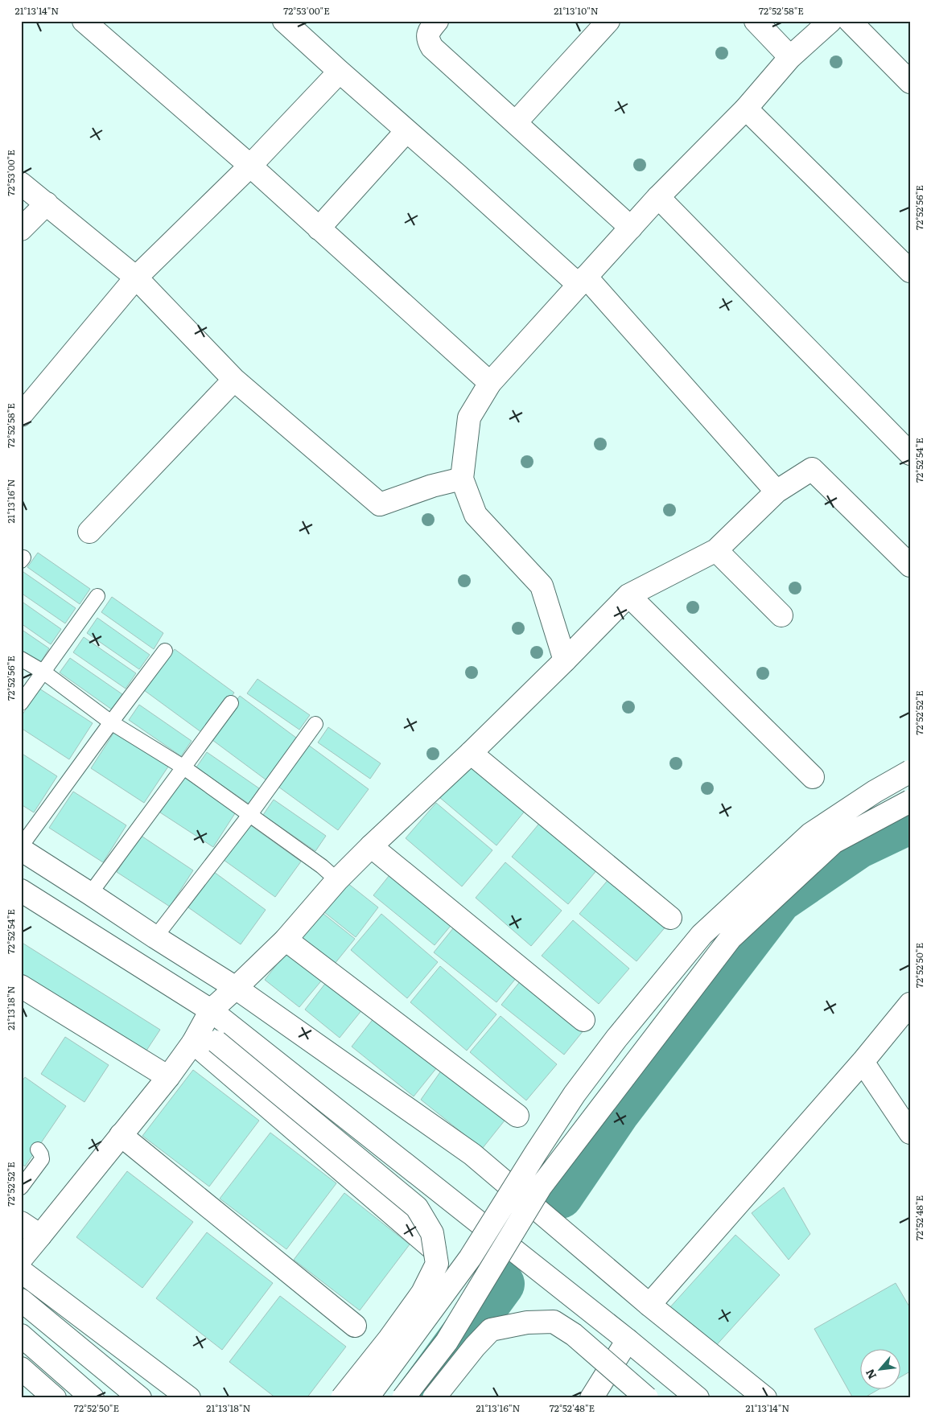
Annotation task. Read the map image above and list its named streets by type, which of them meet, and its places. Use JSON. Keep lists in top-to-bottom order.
{
  "north": "bottom left",
  "coordinates": [
    "21°13'14\"N",
    "72°53'00\"E",
    "21°13'10\"N",
    "72°52'58\"E",
    "72°52'56\"E",
    "72°52'54\"E",
    "21°13'16\"N",
    "72°52'52\"E",
    "72°52'50\"E",
    "21°13'18\"N",
    "72°52'48\"E"
  ]
}
